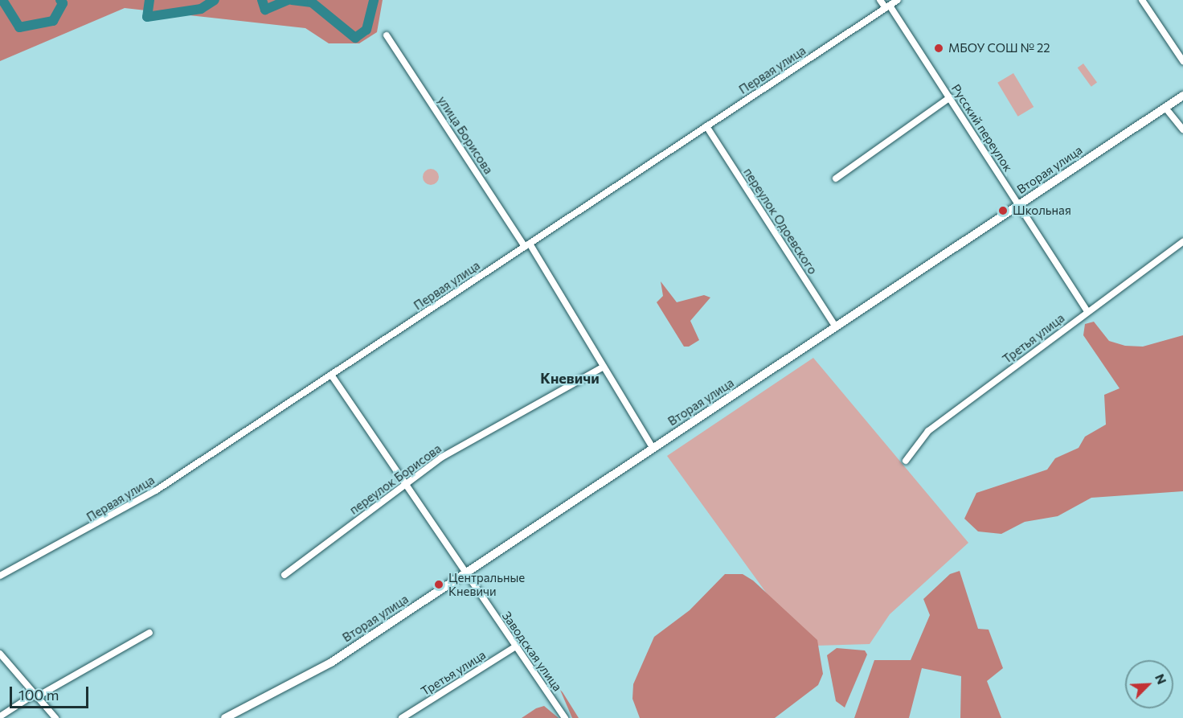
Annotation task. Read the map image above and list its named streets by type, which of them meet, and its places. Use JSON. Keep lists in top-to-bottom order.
{
  "streets": {
    "main road": ["Вторая улица"],
    "street": [
      "Первая улица",
      "Русский переулок",
      "улица Борисова",
      "переулок Одоевского",
      "Третья улица",
      "переулок Борисова",
      "Заводская улица"
    ]
  },
  "crossings": [
    ["Первая улица", "Русский переулок"],
    ["Первая улица", "улица Борисова"],
    ["Первая улица", "переулок Одоевского"],
    ["Первая улица", "Заводская улица"],
    ["Русский переулок", "Вторая улица"],
    ["Русский переулок", "Третья улица"],
    ["Вторая улица", "переулок Одоевского"],
    ["Вторая улица", "Заводская улица"],
    ["Третья улица", "Заводская улица"],
    ["переулок Борисова", "Заводская улица"]
  ],
  "districts": ["Кневичи"],
  "places": ["МБОУ СОШ № 22", "Школьная", "Центральные Кневичи"],
  "scale_bar": "100 m",
  "north": "top right"
}
